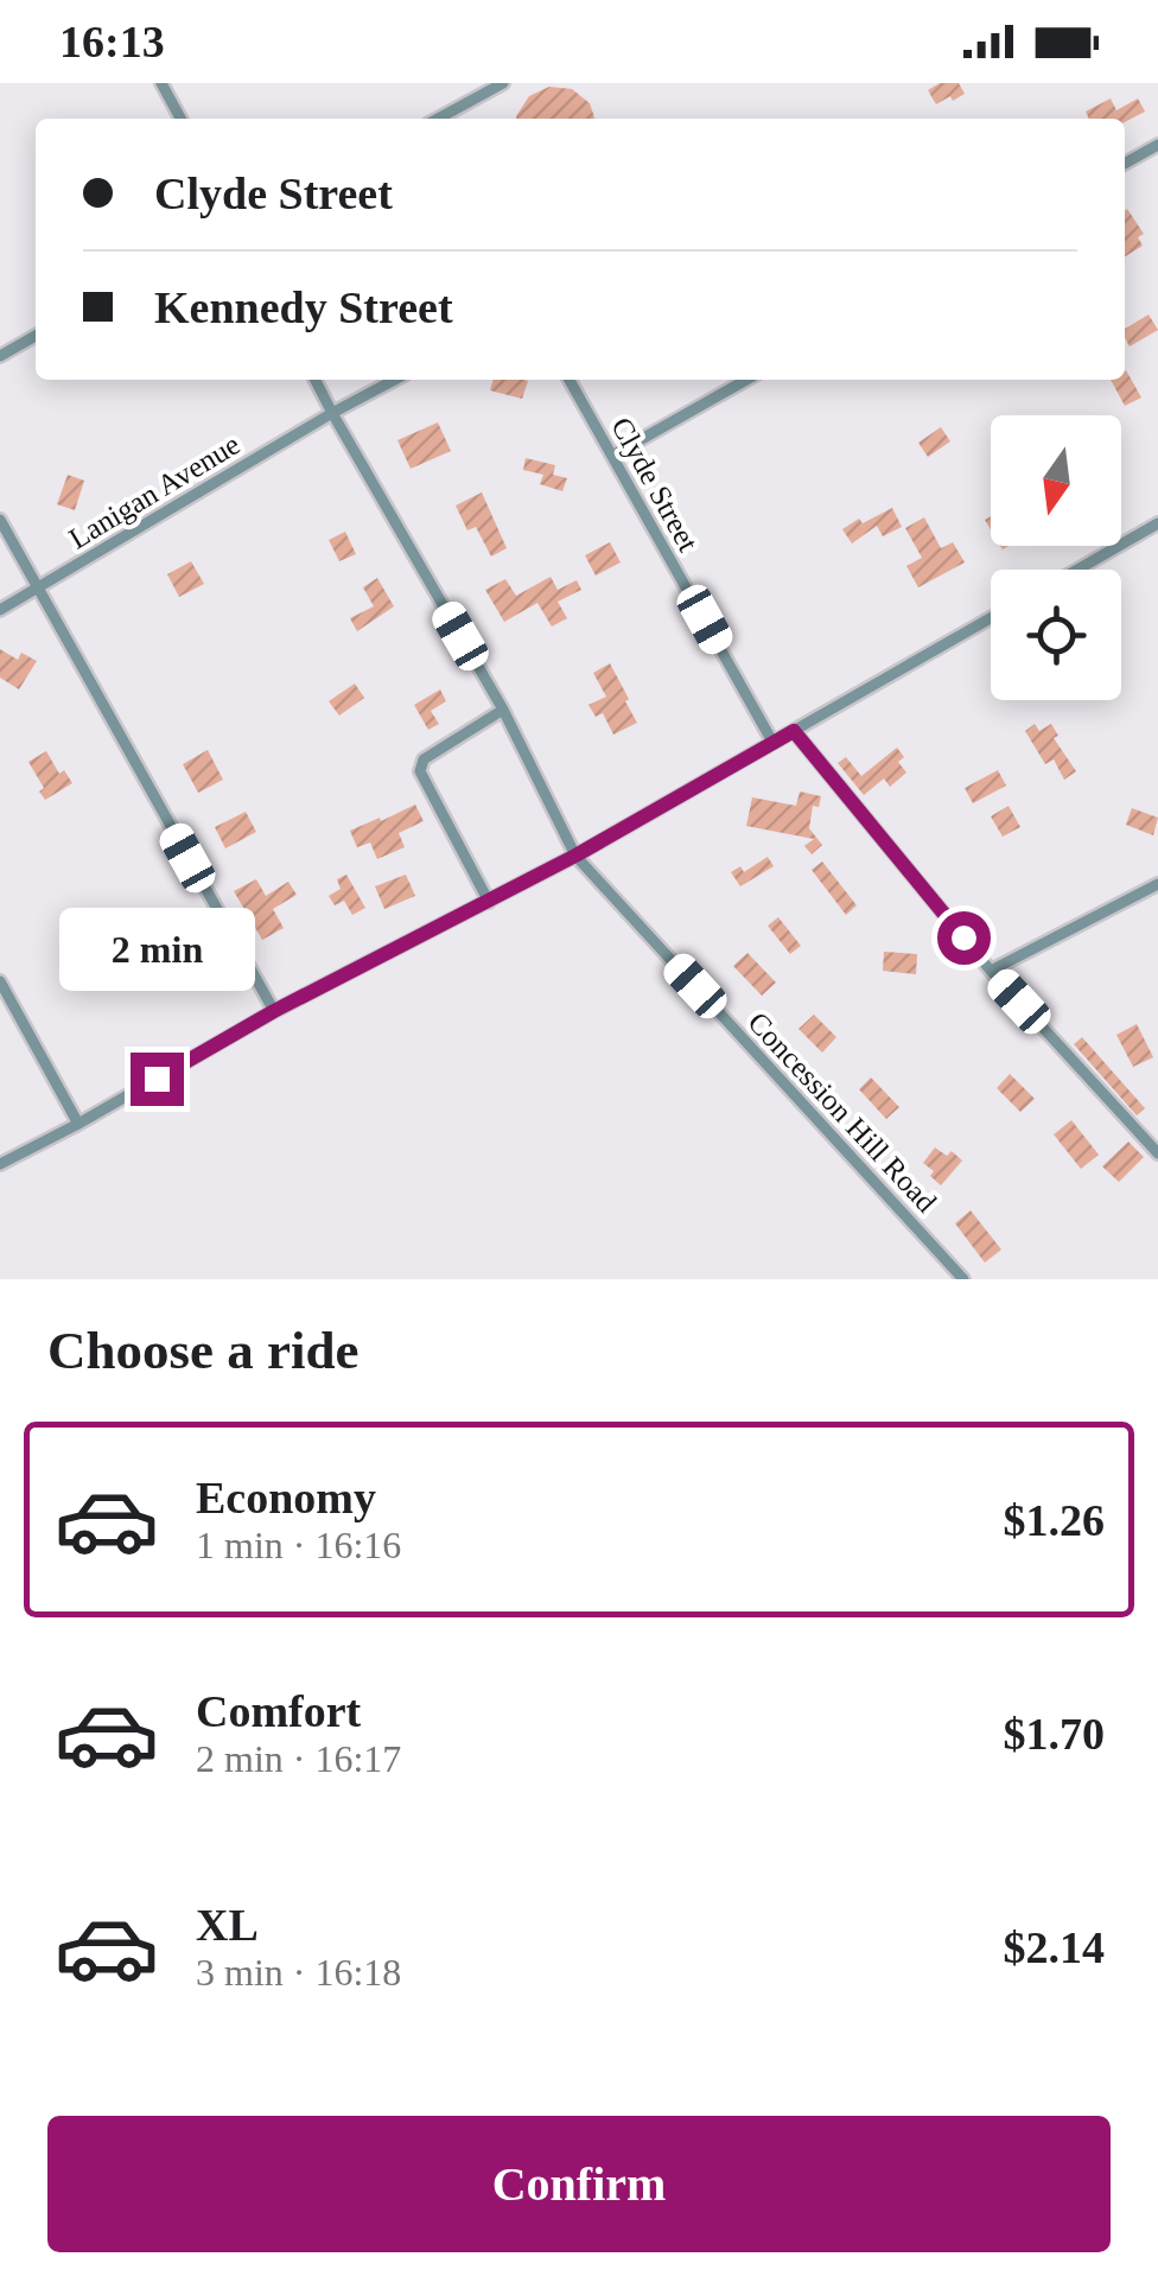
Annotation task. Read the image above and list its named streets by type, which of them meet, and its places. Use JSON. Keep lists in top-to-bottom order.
{
  "streets": {
    "street": ["Clyde Street", "Lanigan Avenue", "Concession Hill Road"]
  },
  "crossings": [
    ["Lanigan Avenue", "Concession Hill Road"]
  ],
  "north": "bottom",
  "page": {
    "status": "16:13",
    "banner": ["Clyde Street", "Kennedy Street"],
    "bubble": "2 min",
    "heading": "Choose a ride",
    "list": [
      {
        "name": "Economy",
        "note": "1 min · 16:16",
        "value": "$1.26"
      },
      {
        "name": "Comfort",
        "note": "2 min · 16:17",
        "value": "$1.70"
      },
      {
        "name": "XL",
        "note": "3 min · 16:18",
        "value": "$2.14"
      }
    ],
    "buttons": "Confirm"
  }
}
